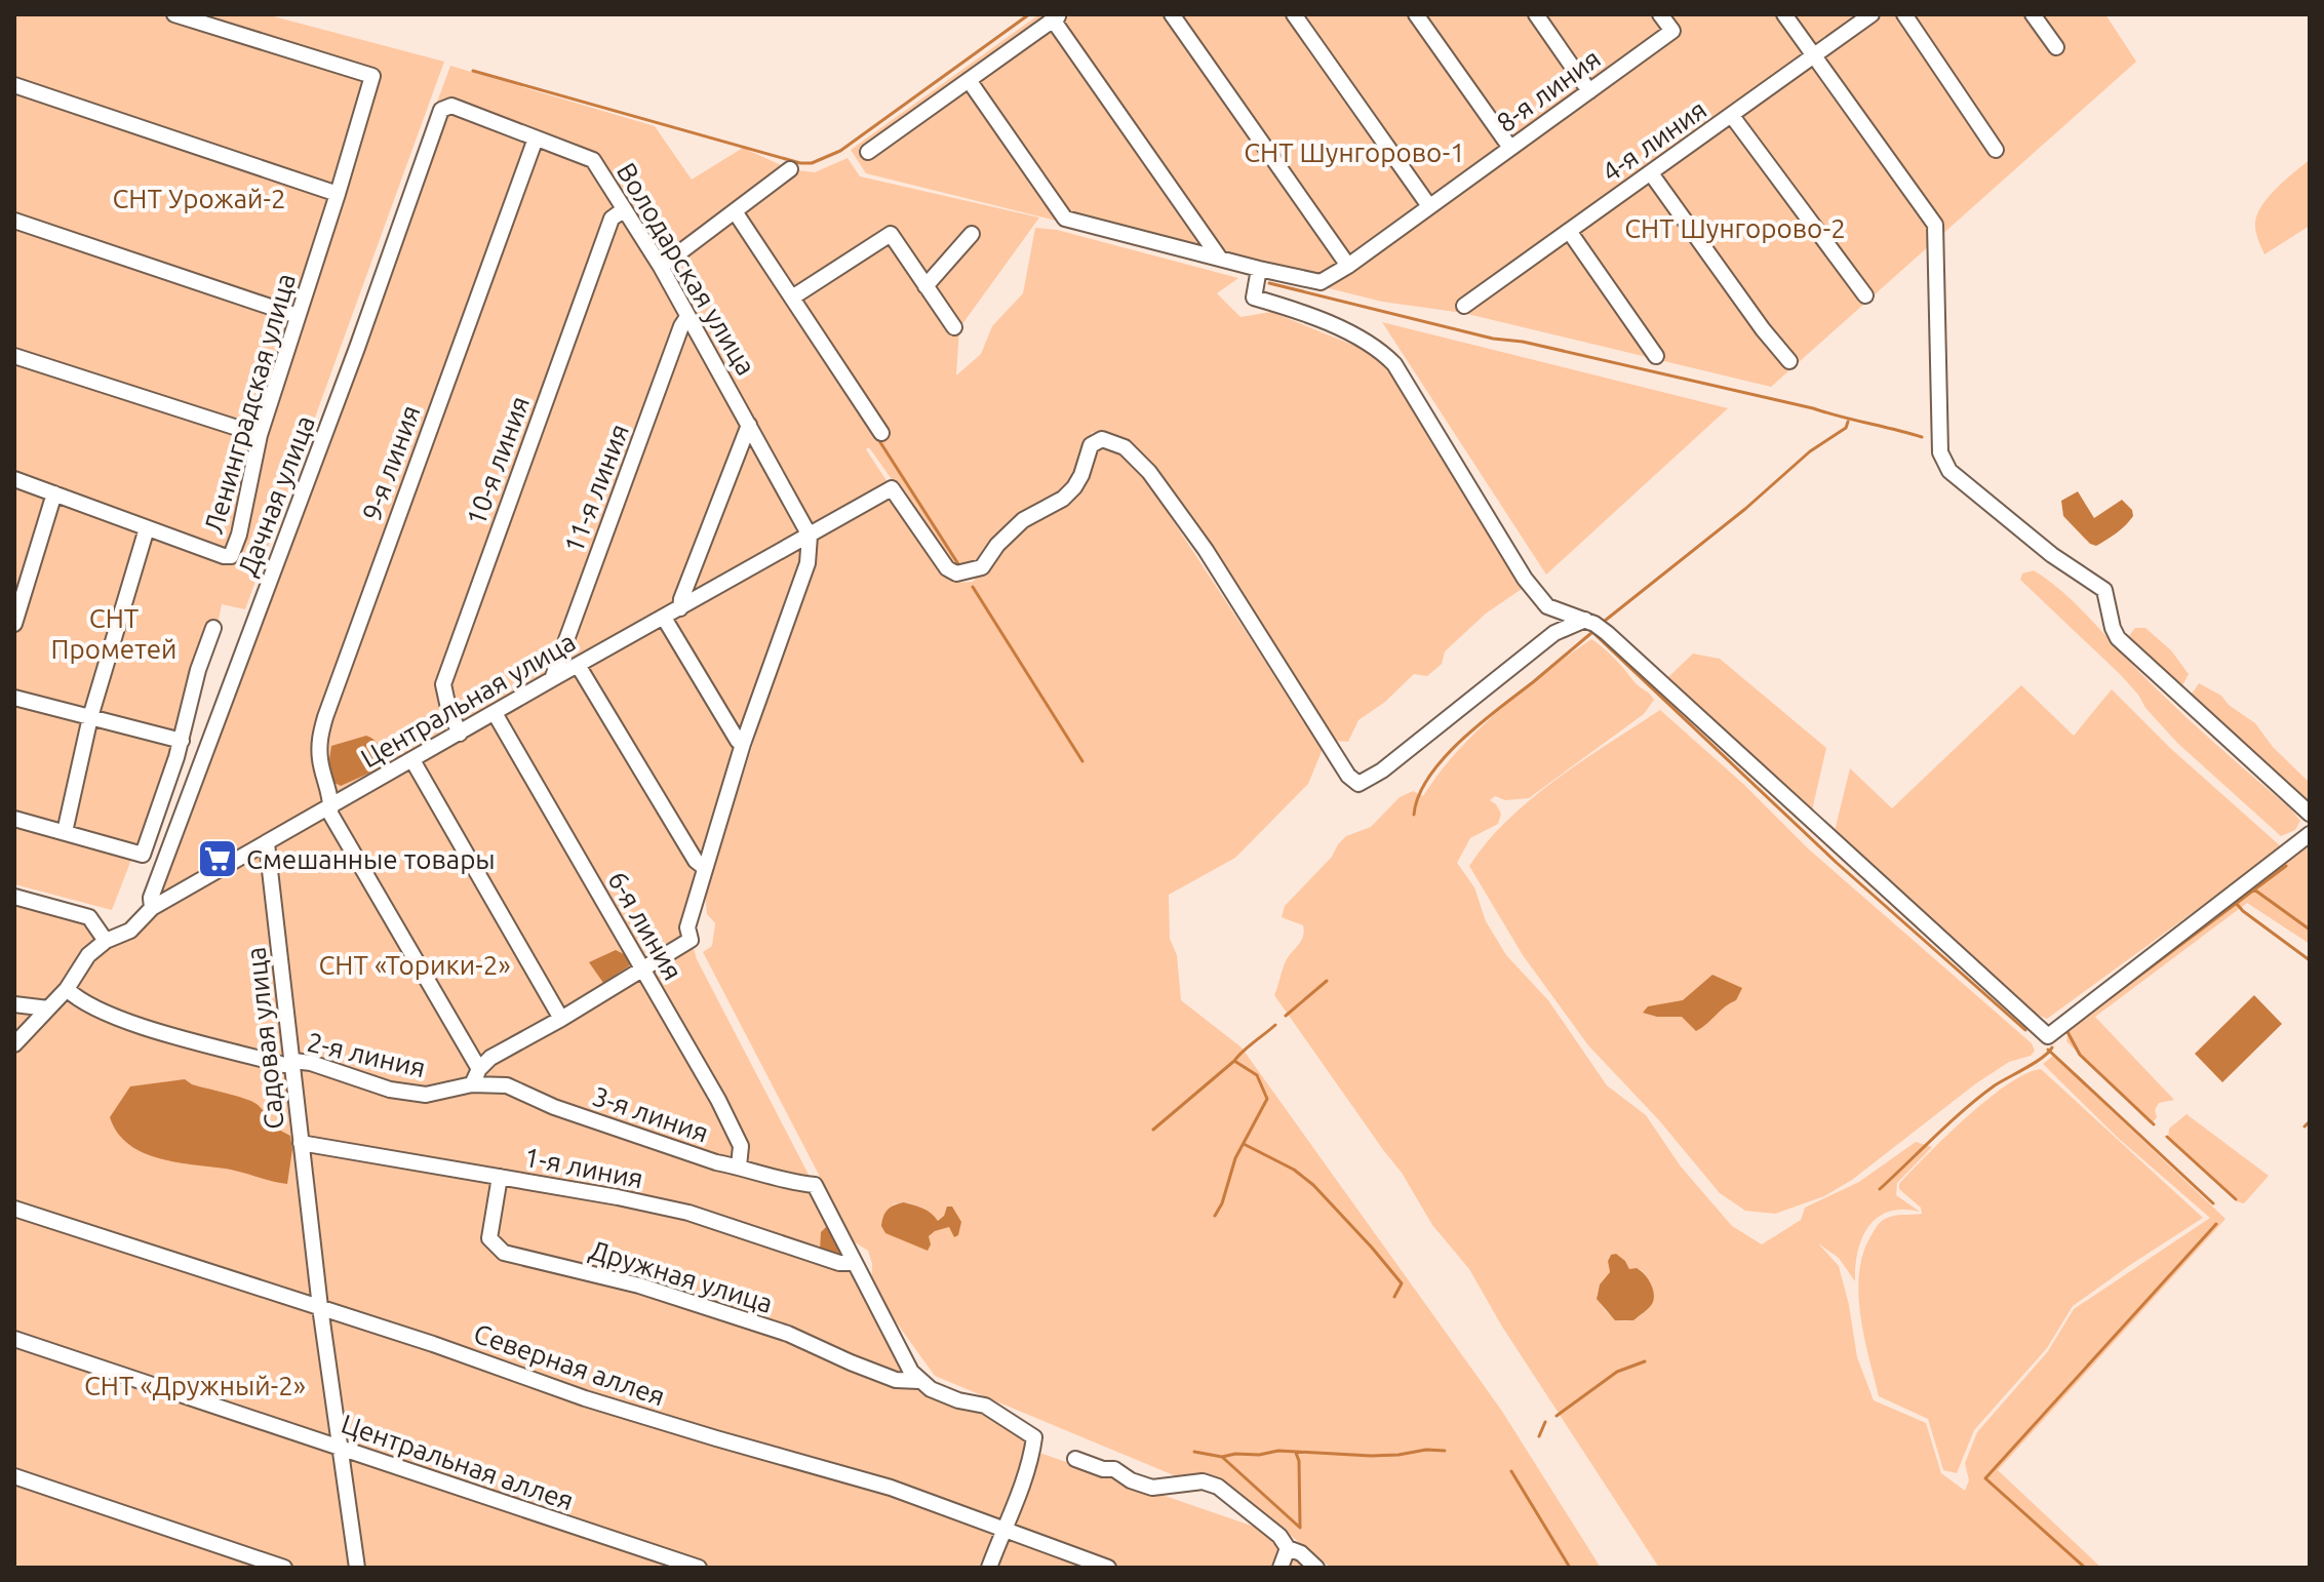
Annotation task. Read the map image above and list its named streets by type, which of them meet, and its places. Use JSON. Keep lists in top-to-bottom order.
{
  "streets": {
    "street": [
      "8-я линия",
      "4-я линия",
      "Володарская улица",
      "Ленинградская улица",
      "10-я линия",
      "9-я линия",
      "11-я линия",
      "Дачная улица",
      "Центральная улица",
      "6-я линия",
      "Садовая улица",
      "2-я линия",
      "3-я линия",
      "1-я линия",
      "Дружная улица",
      "Северная аллея",
      "Центральная аллея"
    ]
  },
  "crossings": [
    ["Володарская улица", "10-я линия"],
    ["Володарская улица", "9-я линия"],
    ["Володарская улица", "11-я линия"],
    ["Володарская улица", "Дачная улица"],
    ["Володарская улица", "Центральная улица"],
    ["10-я линия", "Центральная улица"],
    ["9-я линия", "Центральная улица"],
    ["11-я линия", "Центральная улица"],
    ["Дачная улица", "Центральная улица"],
    ["Центральная улица", "6-я линия"],
    ["Центральная улица", "Садовая улица"],
    ["Центральная улица", "2-я линия"],
    ["6-я линия", "3-я линия"],
    ["Садовая улица", "2-я линия"],
    ["Садовая улица", "1-я линия"],
    ["Садовая улица", "Северная аллея"],
    ["Садовая улица", "Центральная аллея"],
    ["2-я линия", "3-я линия"],
    ["3-я линия", "1-я линия"],
    ["1-я линия", "Дружная улица"]
  ],
  "parks": [
    "СНТ Шунгорово-1",
    "СНТ Урожай-2",
    "СНТ Шунгорово-2",
    "СНТ Прометей",
    "СНТ «Торики-2»",
    "СНТ «Дружный-2»"
  ],
  "places": {
    "supermarket": ["Смешанные товары"]
  }
}
